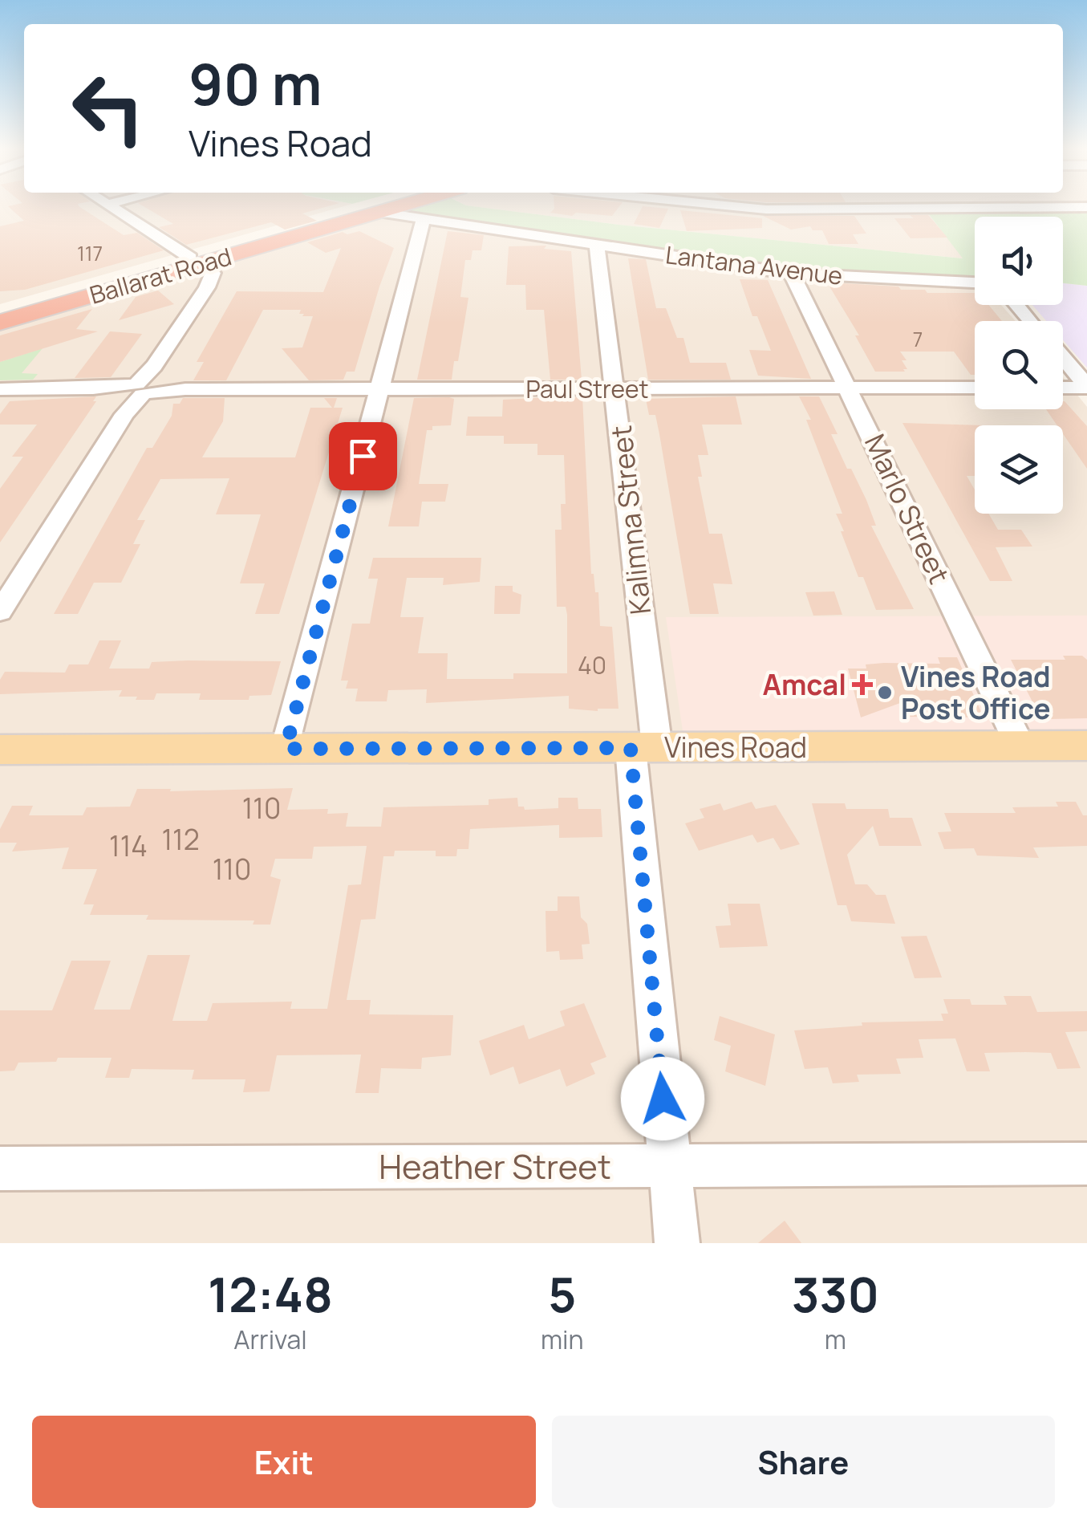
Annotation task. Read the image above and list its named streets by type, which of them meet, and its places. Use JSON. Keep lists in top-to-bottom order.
{
  "streets": {
    "highway": ["Ballarat Road"],
    "main road": ["Vines Road"],
    "street": [
      "Lantana Avenue",
      "Paul Street",
      "Marlo Street",
      "Kalimna Street",
      "Heather Street"
    ]
  },
  "crossings": [
    ["Lantana Avenue", "Ballarat Road"],
    ["Lantana Avenue", "Marlo Street"],
    ["Lantana Avenue", "Kalimna Street"],
    ["Paul Street", "Marlo Street"],
    ["Paul Street", "Kalimna Street"],
    ["Marlo Street", "Vines Road"],
    ["Kalimna Street", "Vines Road"],
    ["Kalimna Street", "Heather Street"]
  ],
  "places": {
    "health": ["Amcal"],
    "other": ["Vines Road Post Office"]
  },
  "house_numbers": [
    "117",
    "7",
    "40",
    "110",
    "112",
    "114",
    "110"
  ],
  "page": {
    "turn": ["90 m", "Vines Road"],
    "eta": [
      "12:48",
      "Arrival",
      "5",
      "min",
      "330",
      "m"
    ],
    "buttons": ["Exit", "Share"]
  }
}
